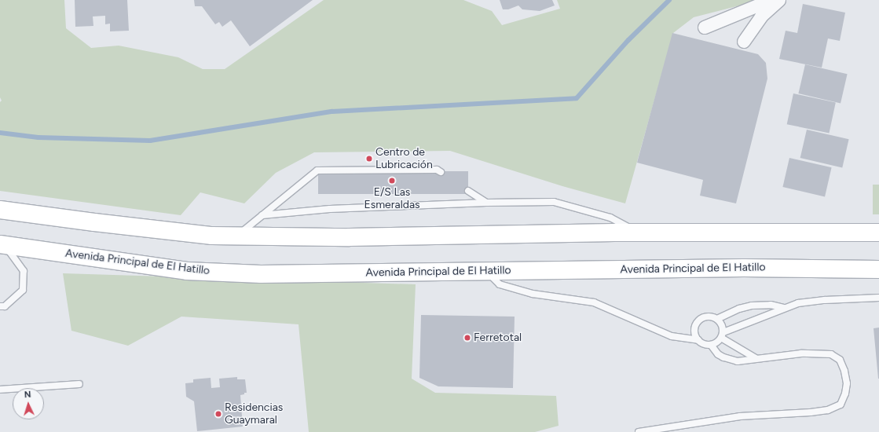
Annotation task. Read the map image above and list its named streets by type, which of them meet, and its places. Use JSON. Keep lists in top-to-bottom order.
{
  "streets": {
    "main road": ["Avenida Principal de El Hatillo"]
  },
  "places": [
    "Centro de Lubricación",
    "E/S Las Esmeraldas",
    "Ferretotal",
    "Residencias Guaymaral"
  ],
  "north": "top"
}
